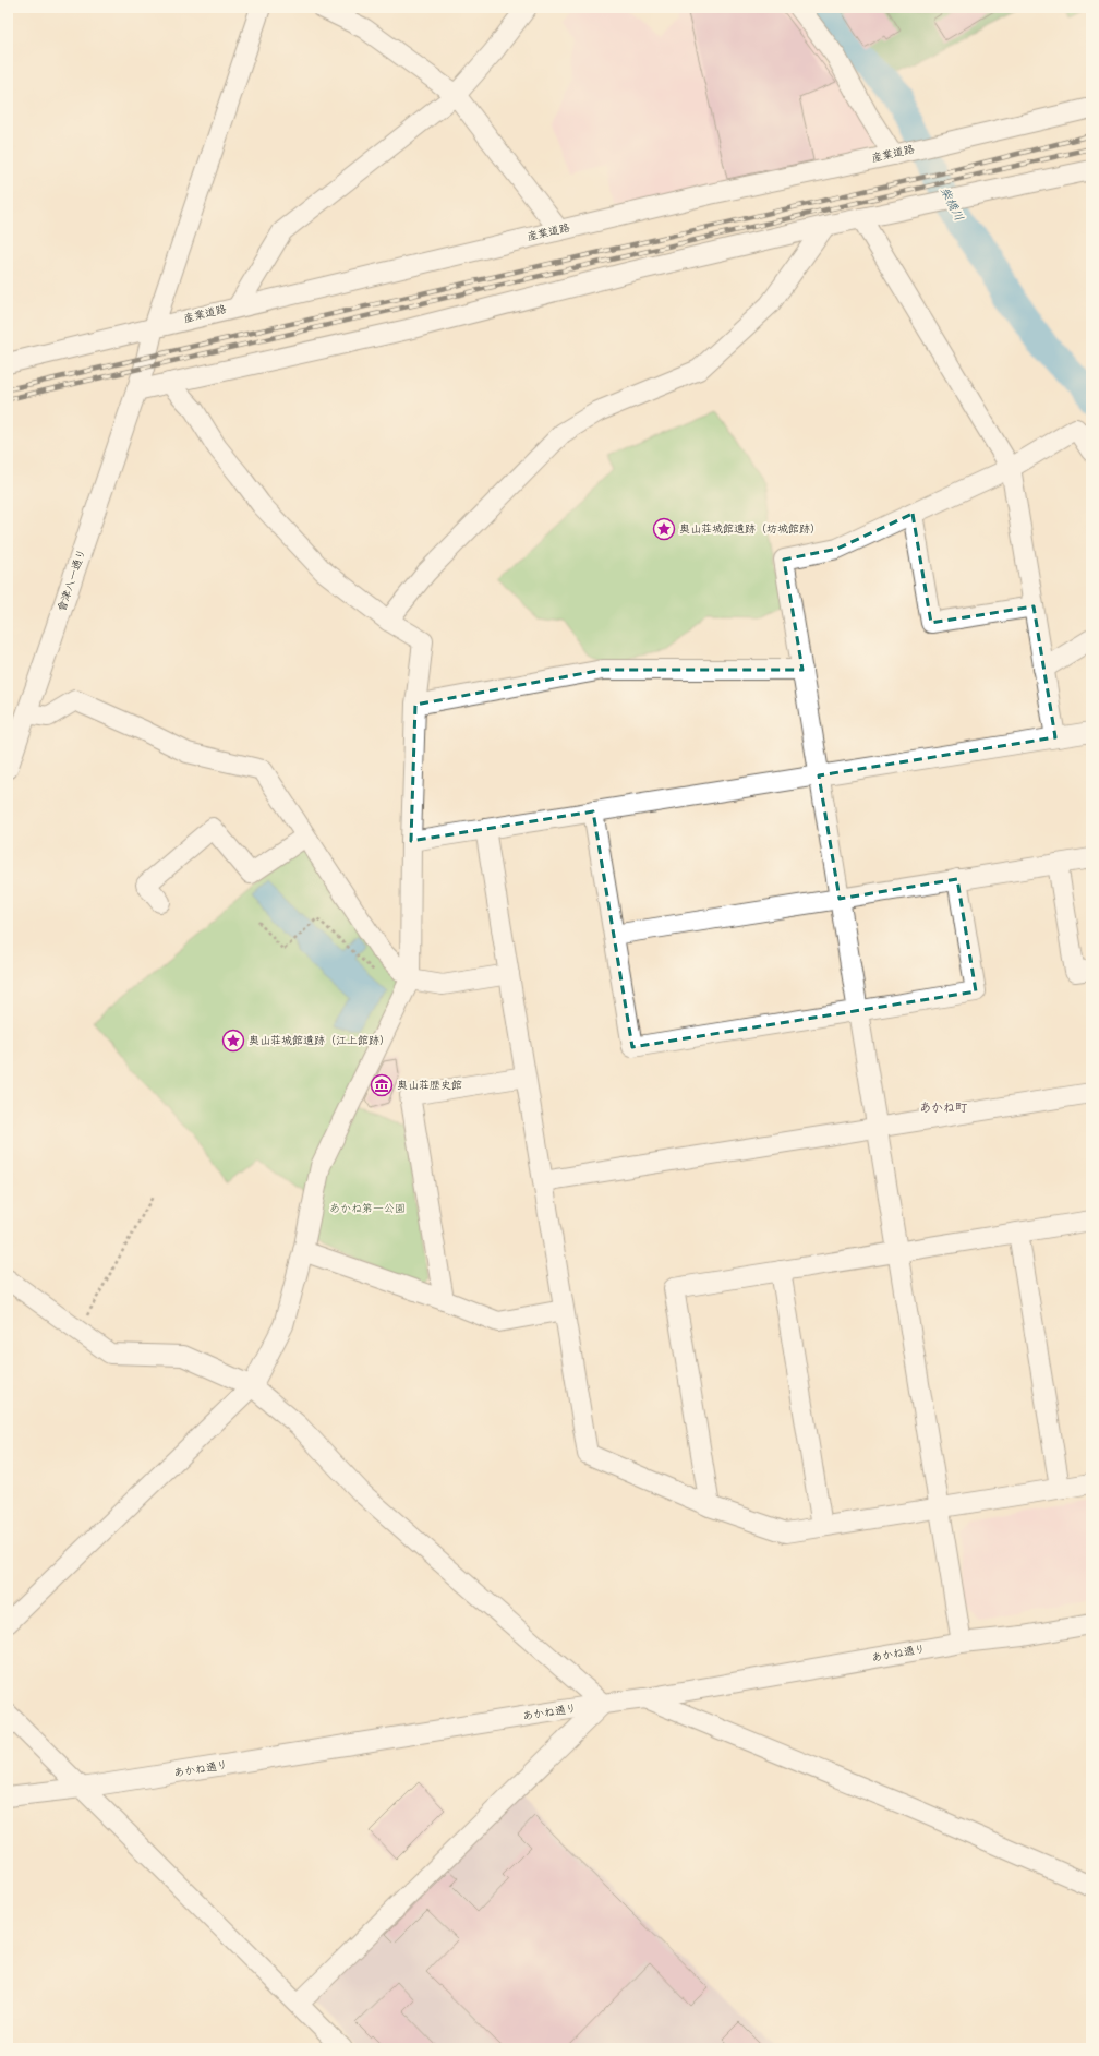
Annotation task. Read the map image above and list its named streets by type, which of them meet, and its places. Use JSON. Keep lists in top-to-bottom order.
{
  "streets": {
    "street": ["産業道路", "會津八一通り", "あかね通り"]
  },
  "crossings": [
    ["産業道路", "會津八一通り"]
  ],
  "districts": ["あかね町"],
  "water": ["柴橋川"],
  "parks": ["あかね第一公園"],
  "places": {
    "place": ["奥山荘城館遺跡（坊城館跡）", "奥山荘城館遺跡（江上館跡）"],
    "museum": ["奥山荘歴史館"]
  }
}
